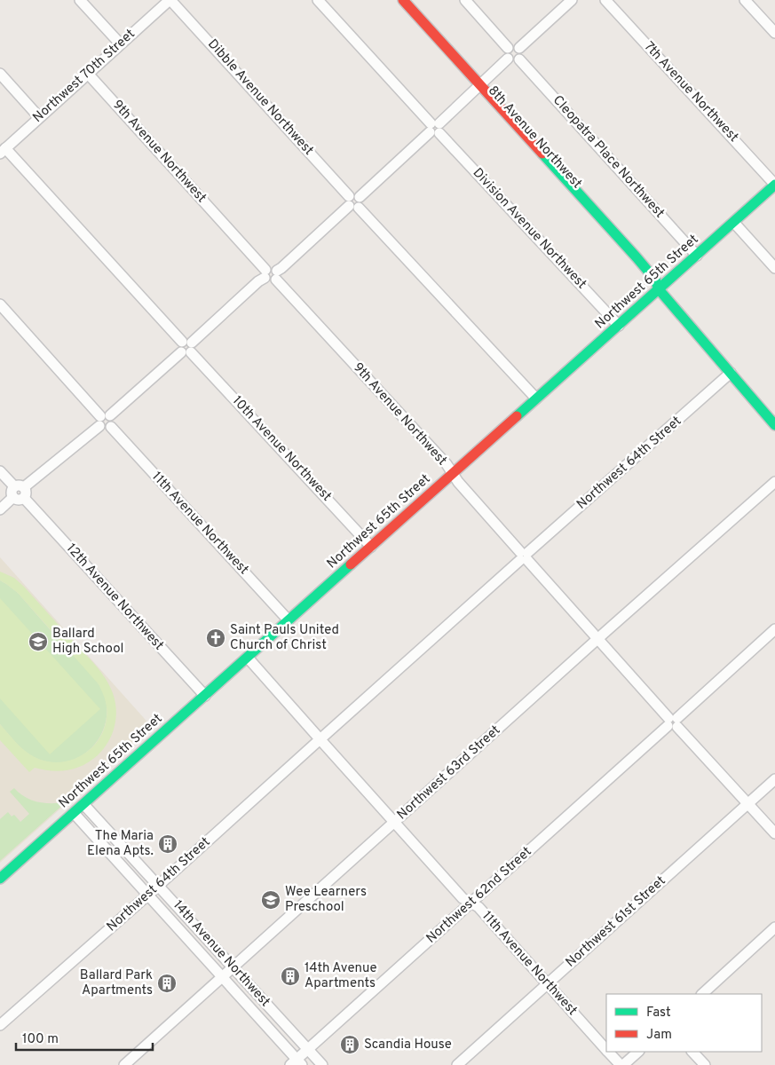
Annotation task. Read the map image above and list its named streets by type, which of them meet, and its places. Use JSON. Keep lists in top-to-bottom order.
{
  "streets": {
    "street": [
      "Northwest 70th Street",
      "7th Avenue Northwest",
      "Dibble Avenue Northwest",
      "8th Avenue Northwest",
      "9th Avenue Northwest",
      "Cleopatra Place Northwest",
      "Division Avenue Northwest",
      "Northwest 65th Street",
      "10th Avenue Northwest",
      "Northwest 64th Street",
      "11th Avenue Northwest",
      "12th Avenue Northwest",
      "Northwest 63rd Street",
      "Northwest 62nd Street",
      "Northwest 61st Street",
      "14th Avenue Northwest"
    ]
  },
  "crossings": [
    ["Northwest 70th Street", "Dibble Avenue Northwest"],
    ["Northwest 70th Street", "9th Avenue Northwest"],
    ["Northwest 70th Street", "10th Avenue Northwest"],
    ["7th Avenue Northwest", "Northwest 65th Street"],
    ["Dibble Avenue Northwest", "Northwest 65th Street"],
    ["8th Avenue Northwest", "Northwest 65th Street"],
    ["8th Avenue Northwest", "Northwest 64th Street"],
    ["9th Avenue Northwest", "Northwest 65th Street"],
    ["9th Avenue Northwest", "Northwest 64th Street"],
    ["9th Avenue Northwest", "Northwest 63rd Street"],
    ["9th Avenue Northwest", "Northwest 62nd Street"],
    ["9th Avenue Northwest", "Northwest 61st Street"],
    ["Cleopatra Place Northwest", "Northwest 65th Street"],
    ["Division Avenue Northwest", "Northwest 65th Street"],
    ["Northwest 65th Street", "10th Avenue Northwest"],
    ["Northwest 65th Street", "11th Avenue Northwest"],
    ["Northwest 65th Street", "12th Avenue Northwest"],
    ["Northwest 65th Street", "14th Avenue Northwest"],
    ["Northwest 64th Street", "11th Avenue Northwest"],
    ["Northwest 64th Street", "14th Avenue Northwest"],
    ["11th Avenue Northwest", "Northwest 63rd Street"],
    ["11th Avenue Northwest", "Northwest 62nd Street"],
    ["11th Avenue Northwest", "Northwest 61st Street"],
    ["Northwest 63rd Street", "14th Avenue Northwest"],
    ["Northwest 62nd Street", "14th Avenue Northwest"]
  ],
  "places": {
    "church": ["Saint Pauls United Church of Christ"],
    "school or university": ["Ballard High School", "Wee Learners Preschool"],
    "building": [
      "The Maria Elena Apts.",
      "14th Avenue Apartments",
      "Ballard Park Apartments",
      "Scandia House"
    ]
  },
  "legend": ["Fast", "Jam"],
  "scale_bar": "100 m"
}
